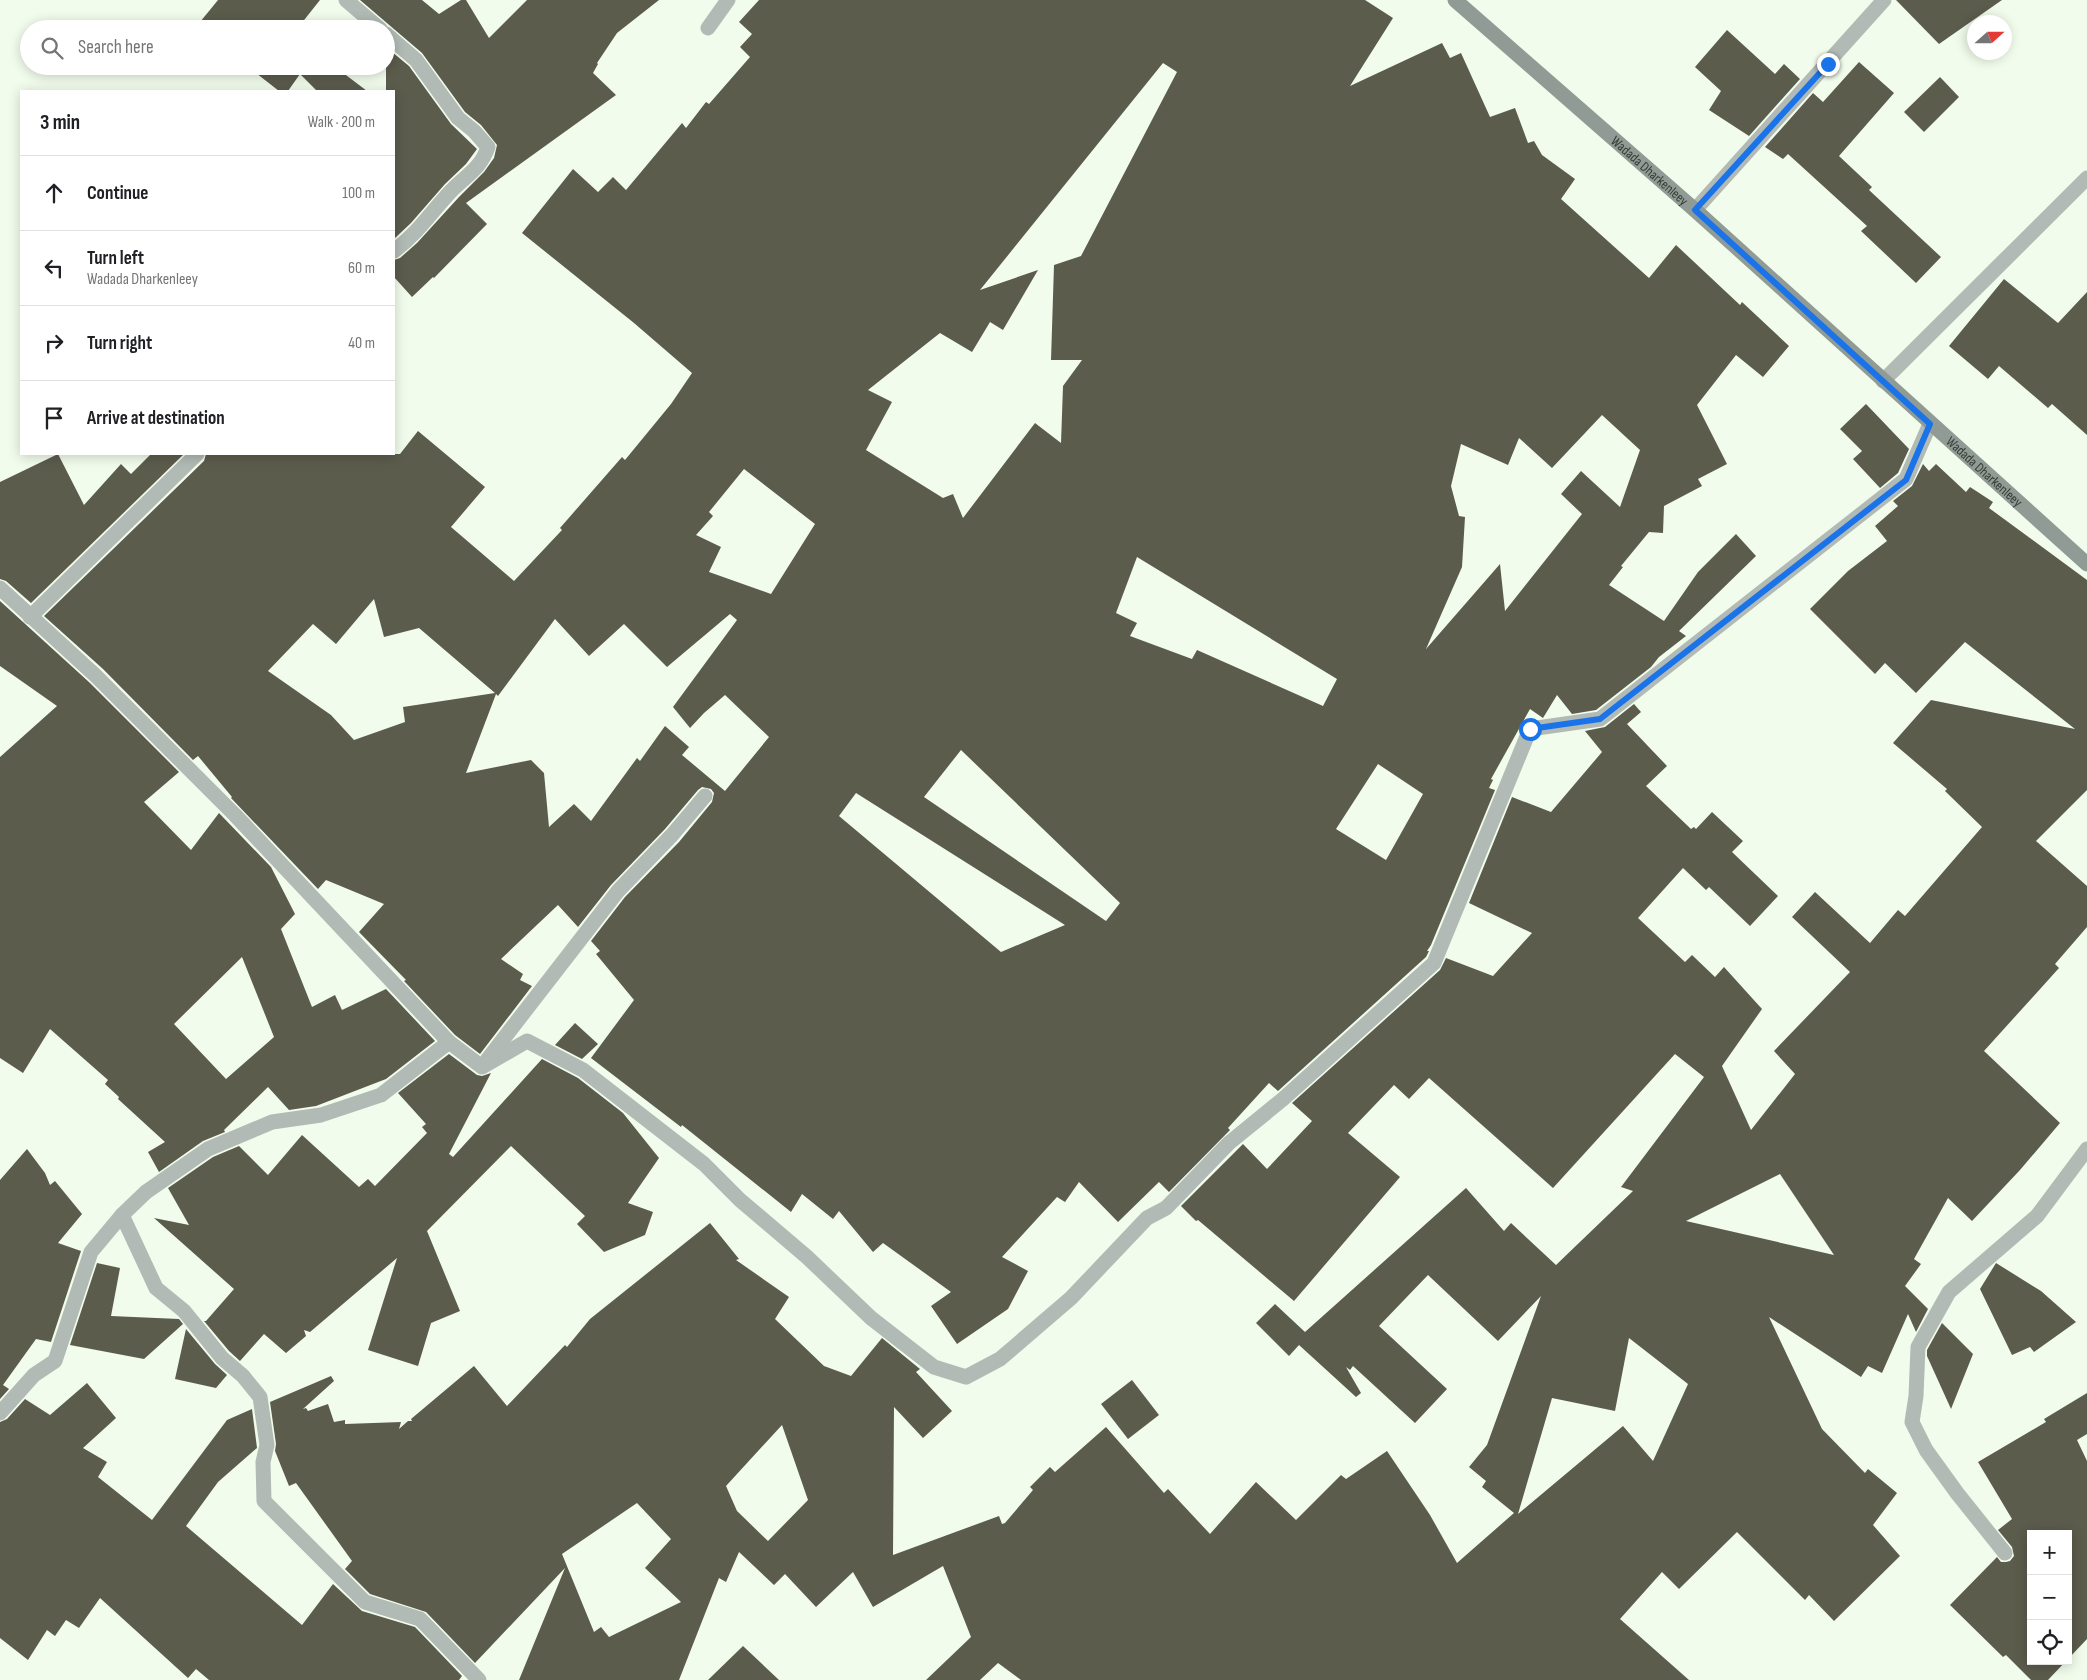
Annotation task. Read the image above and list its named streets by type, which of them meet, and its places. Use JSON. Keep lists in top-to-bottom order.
{
  "streets": {
    "main road": ["Wadada Dharkenleey"]
  },
  "north": "right",
  "page": {
    "search": "Search here",
    "heading": ["3 min", "Walk · 200 m"],
    "list": [
      ["Continue", "100 m"],
      ["Turn left", "Wadada Dharkenleey", "60 m"],
      ["Turn right", "40 m"],
      "Arrive at destination"
    ],
    "map_buttons": ["+", "−"]
  }
}
